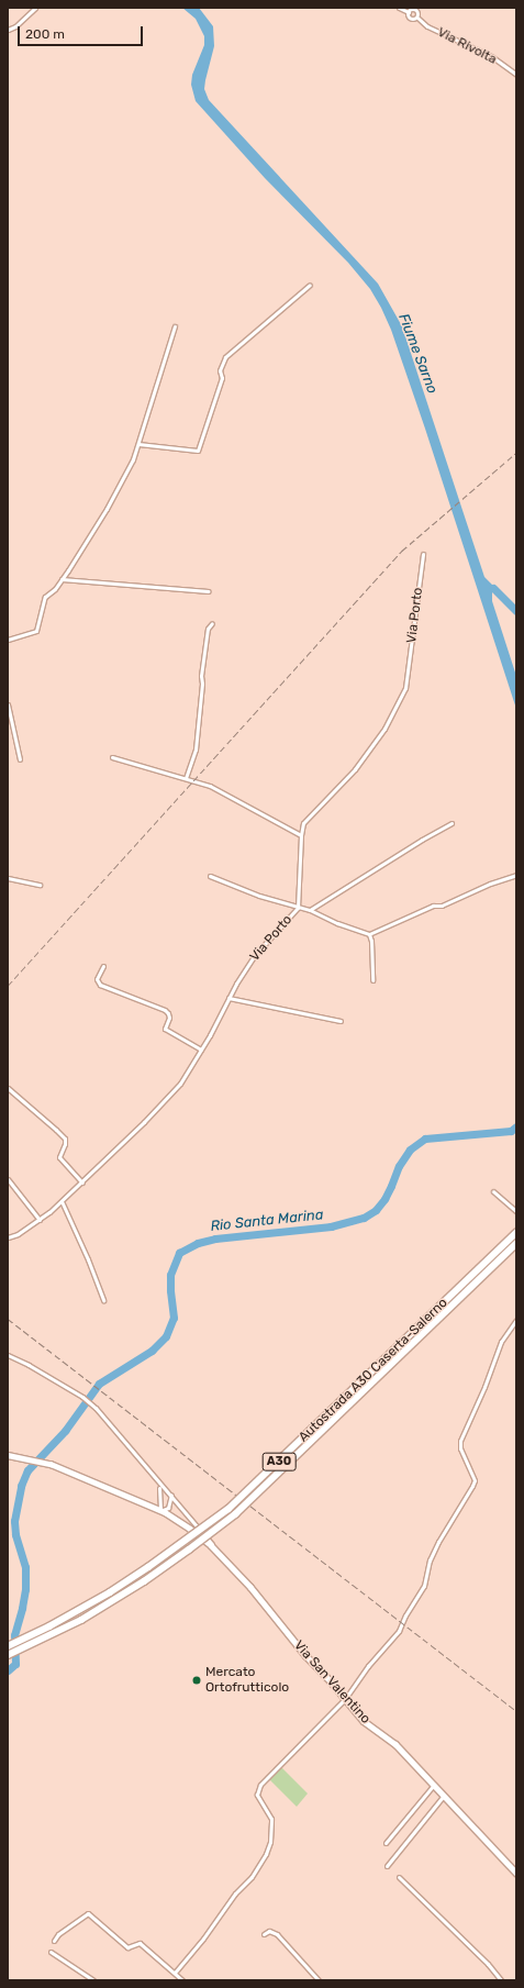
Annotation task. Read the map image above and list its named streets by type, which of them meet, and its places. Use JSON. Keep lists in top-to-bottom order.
{
  "streets": {
    "highway": ["Autostrada A30 Caserta-Salerno", "A30"],
    "main road": ["Via San Valentino"],
    "street": ["Via Rivolta", "Via Porto"]
  },
  "water": ["Fiume Sarno", "Rio Santa Marina"],
  "places": ["Mercato Ortofrutticolo"],
  "scale_bar": "200 m"
}
